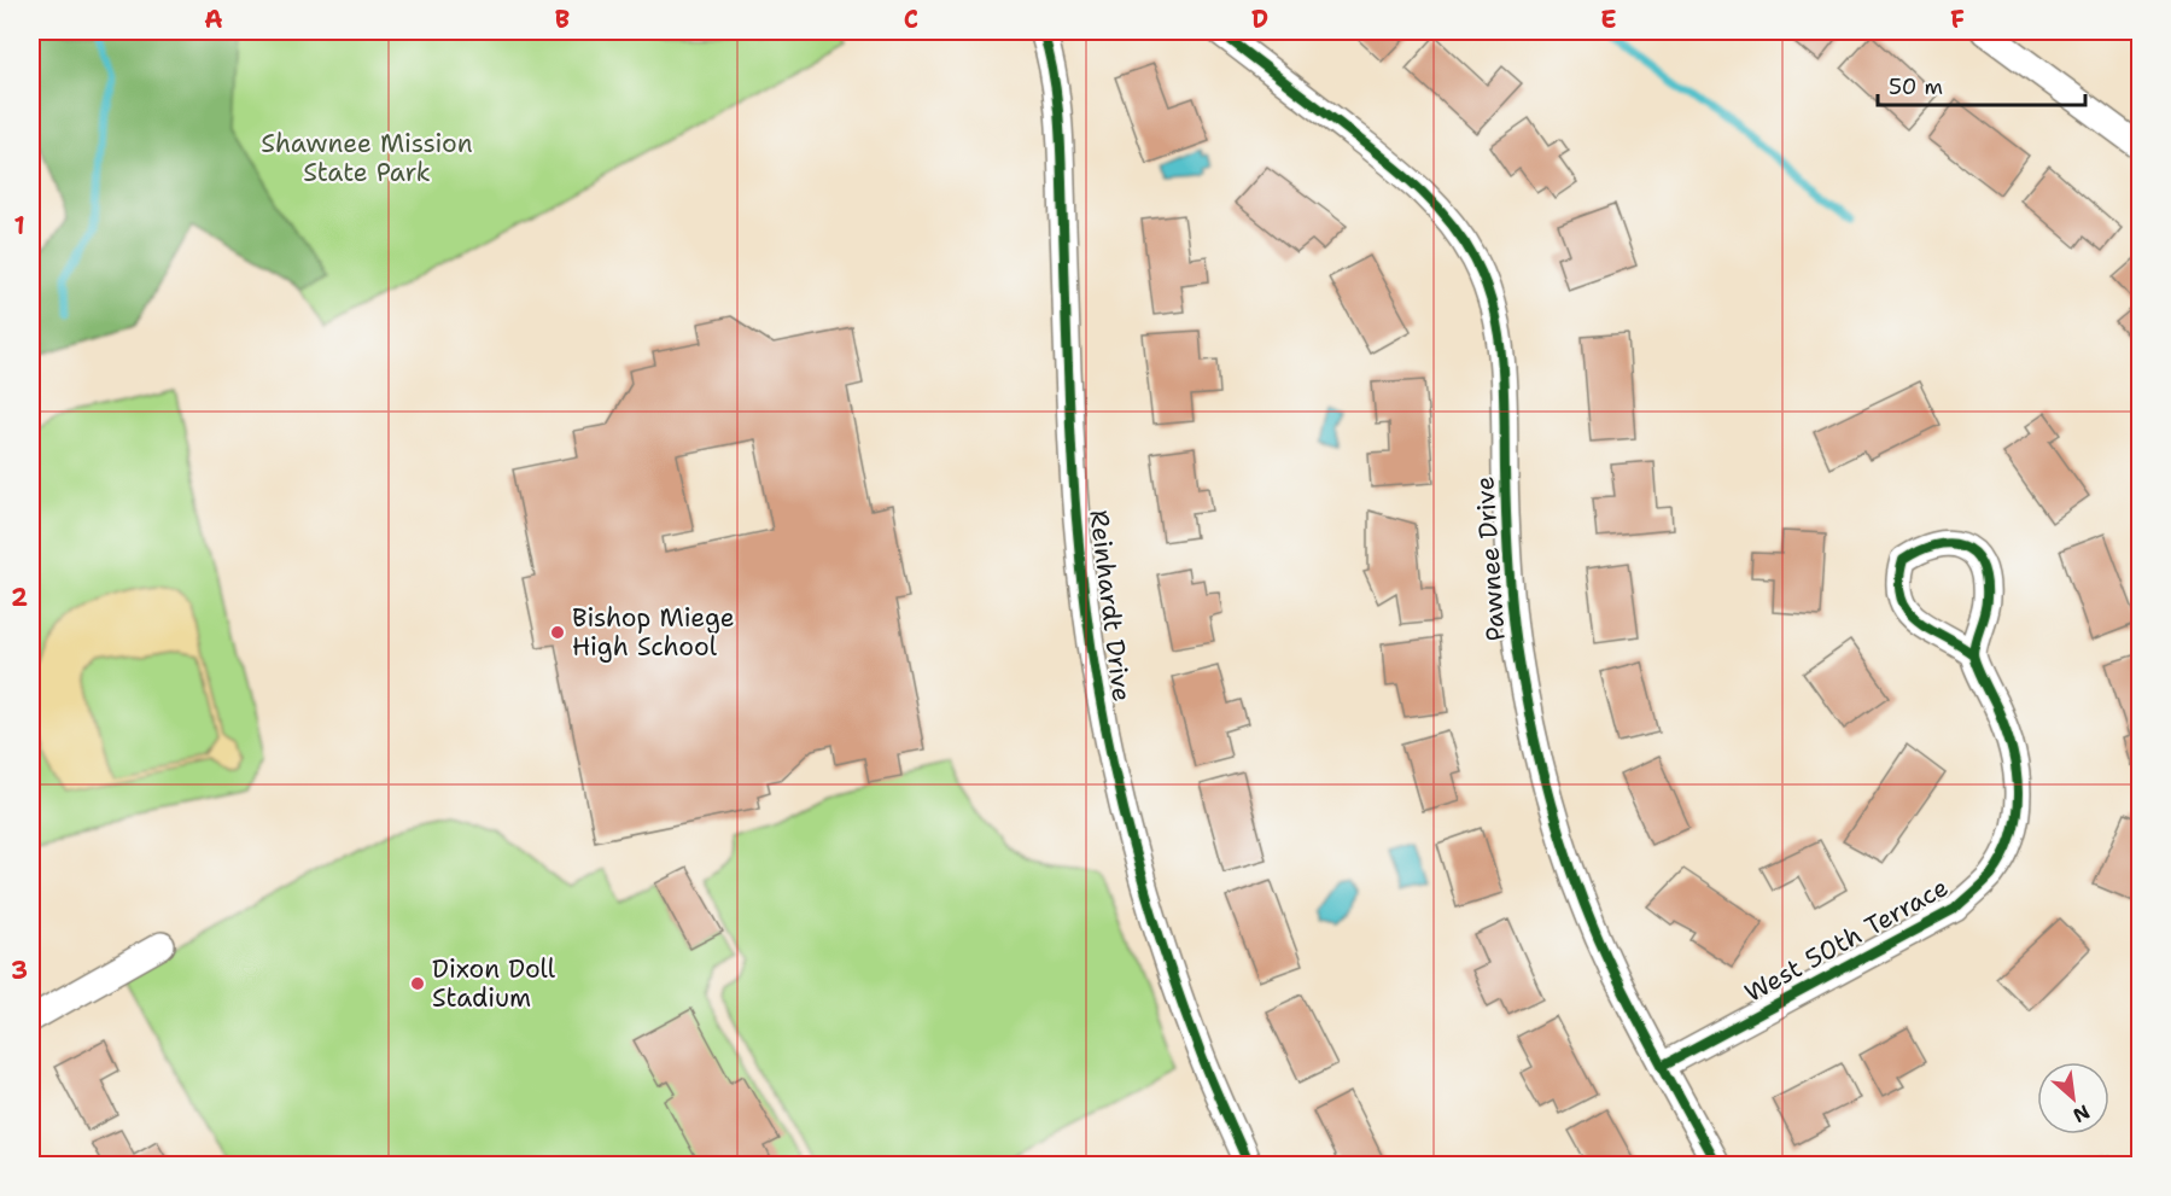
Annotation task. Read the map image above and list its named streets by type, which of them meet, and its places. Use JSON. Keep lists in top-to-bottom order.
{
  "streets": {
    "street": ["Pawnee Drive", "Reinhardt Drive", "West 50th Terrace"]
  },
  "crossings": [
    ["Pawnee Drive", "West 50th Terrace"]
  ],
  "parks": ["Shawnee Mission State Park"],
  "places": ["Bishop Miege High School", "Dixon Doll Stadium"],
  "scale_bar": "50 m",
  "north": "bottom right",
  "grid": {
    "columns": [
      "A",
      "B",
      "C",
      "D",
      "E",
      "F"
    ],
    "rows": ["1", "2", "3"]
  }
}
